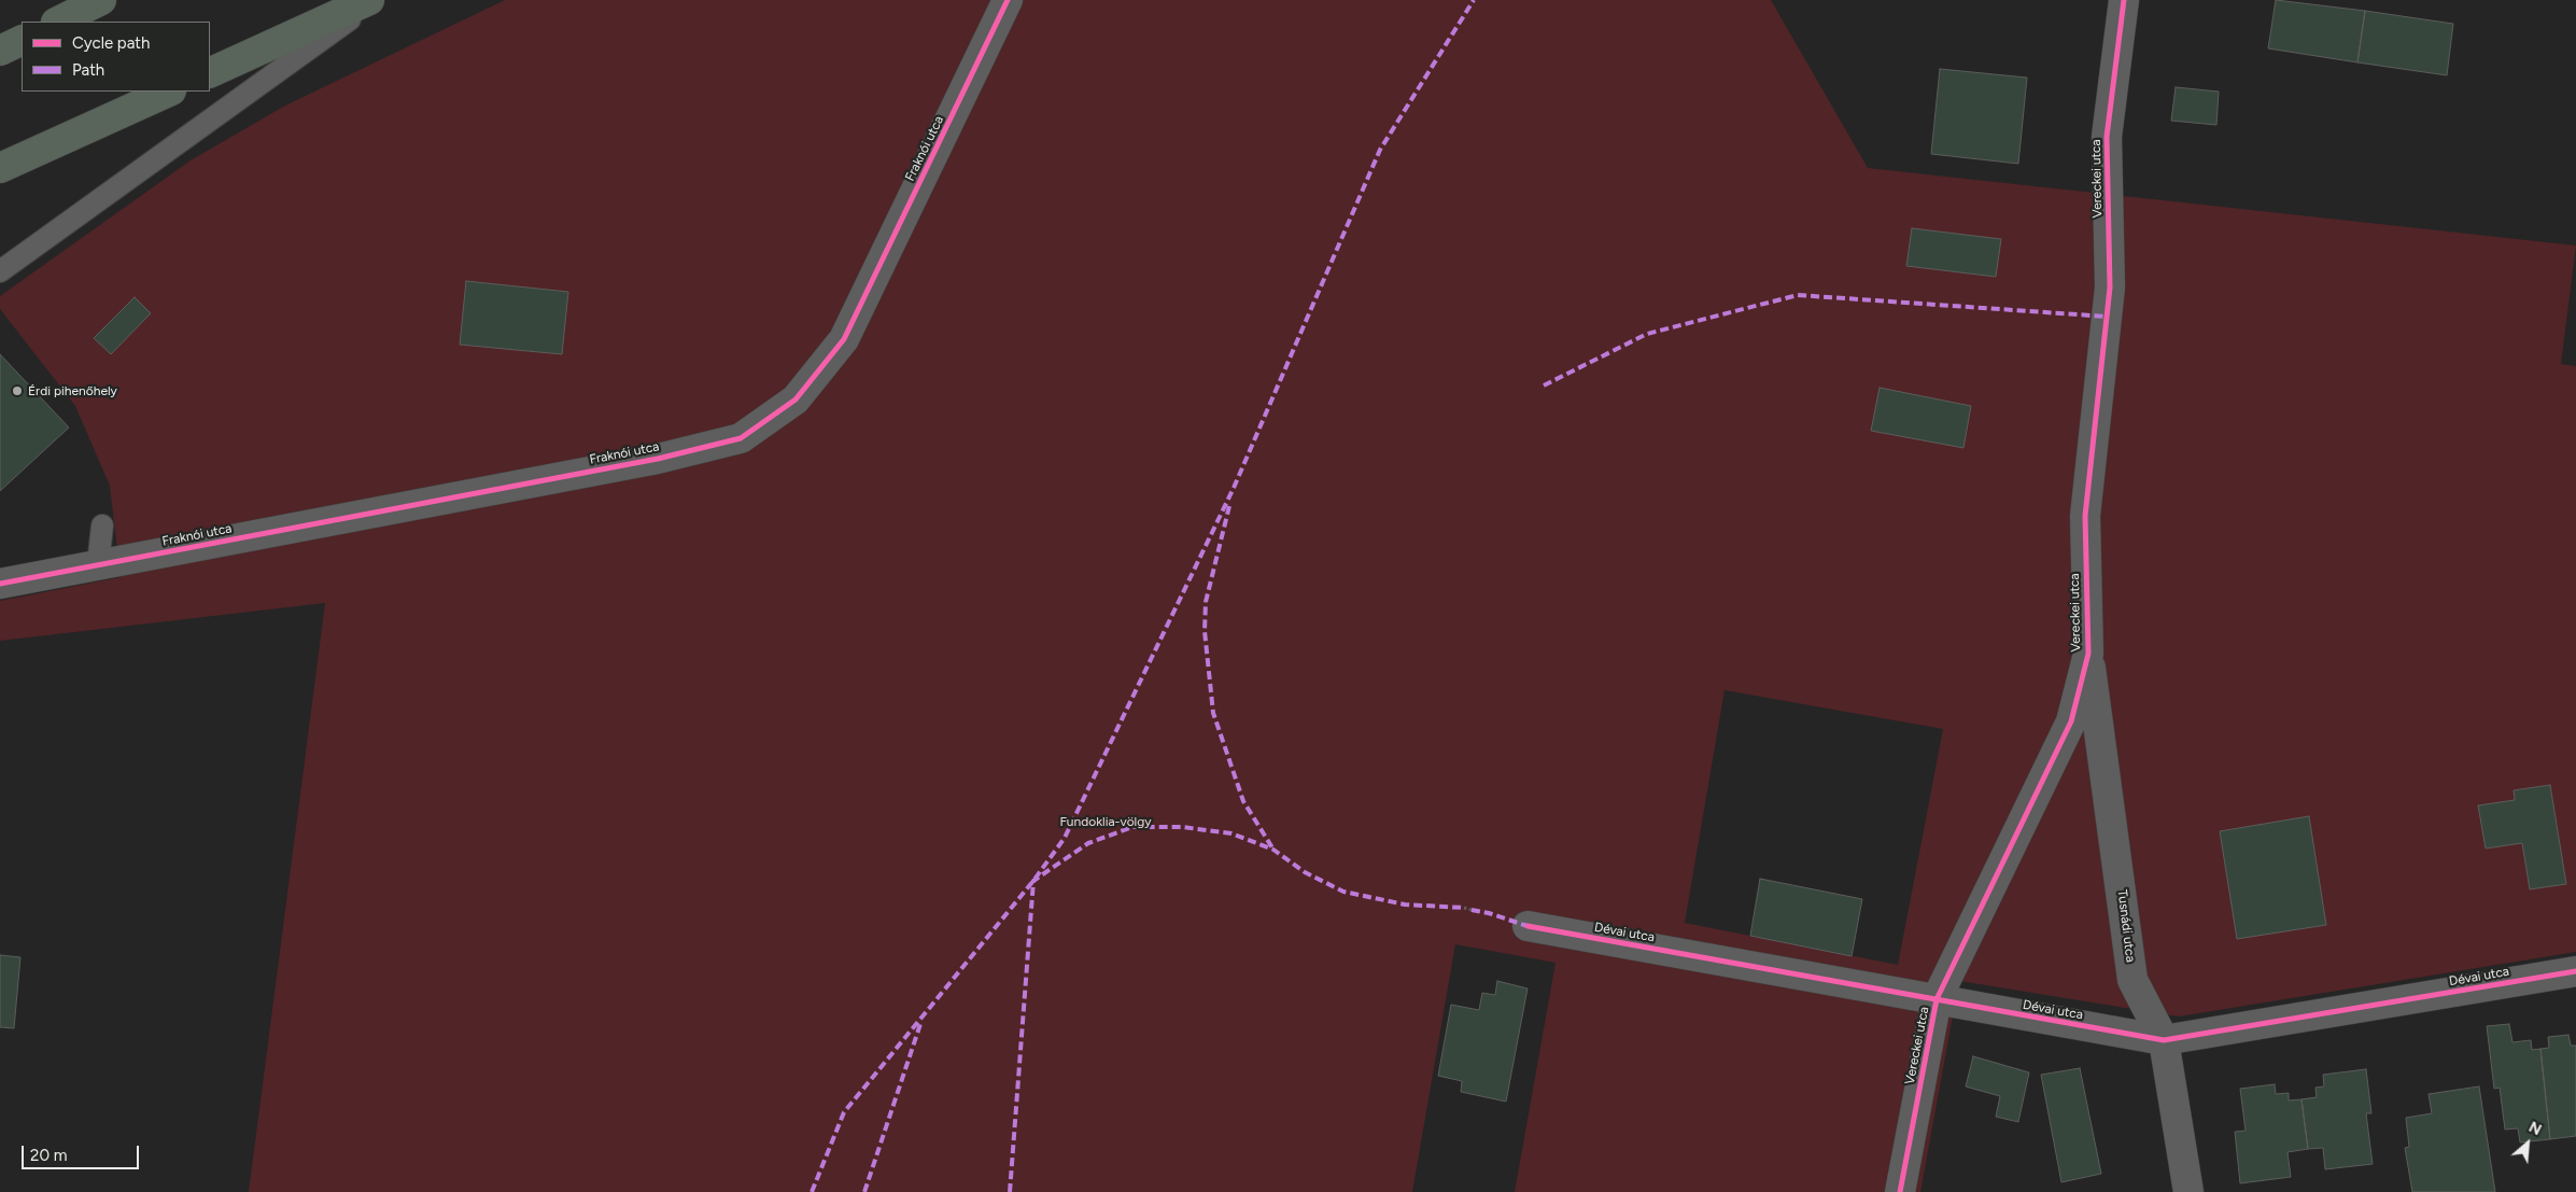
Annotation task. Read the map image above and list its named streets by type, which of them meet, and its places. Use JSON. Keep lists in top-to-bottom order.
{
  "streets": {
    "street": [
      "Fraknói utca",
      "Vereckei utca",
      "Tusnádi utca",
      "Dévai utca"
    ]
  },
  "crossings": [
    ["Vereckei utca", "Tusnádi utca"],
    ["Vereckei utca", "Dévai utca"],
    ["Tusnádi utca", "Dévai utca"]
  ],
  "parks": ["Fundoklia-völgy"],
  "places": ["Érdi pihenőhely"],
  "legend": ["Cycle path", "Path"],
  "scale_bar": "20 m",
  "north": "top right"
}
